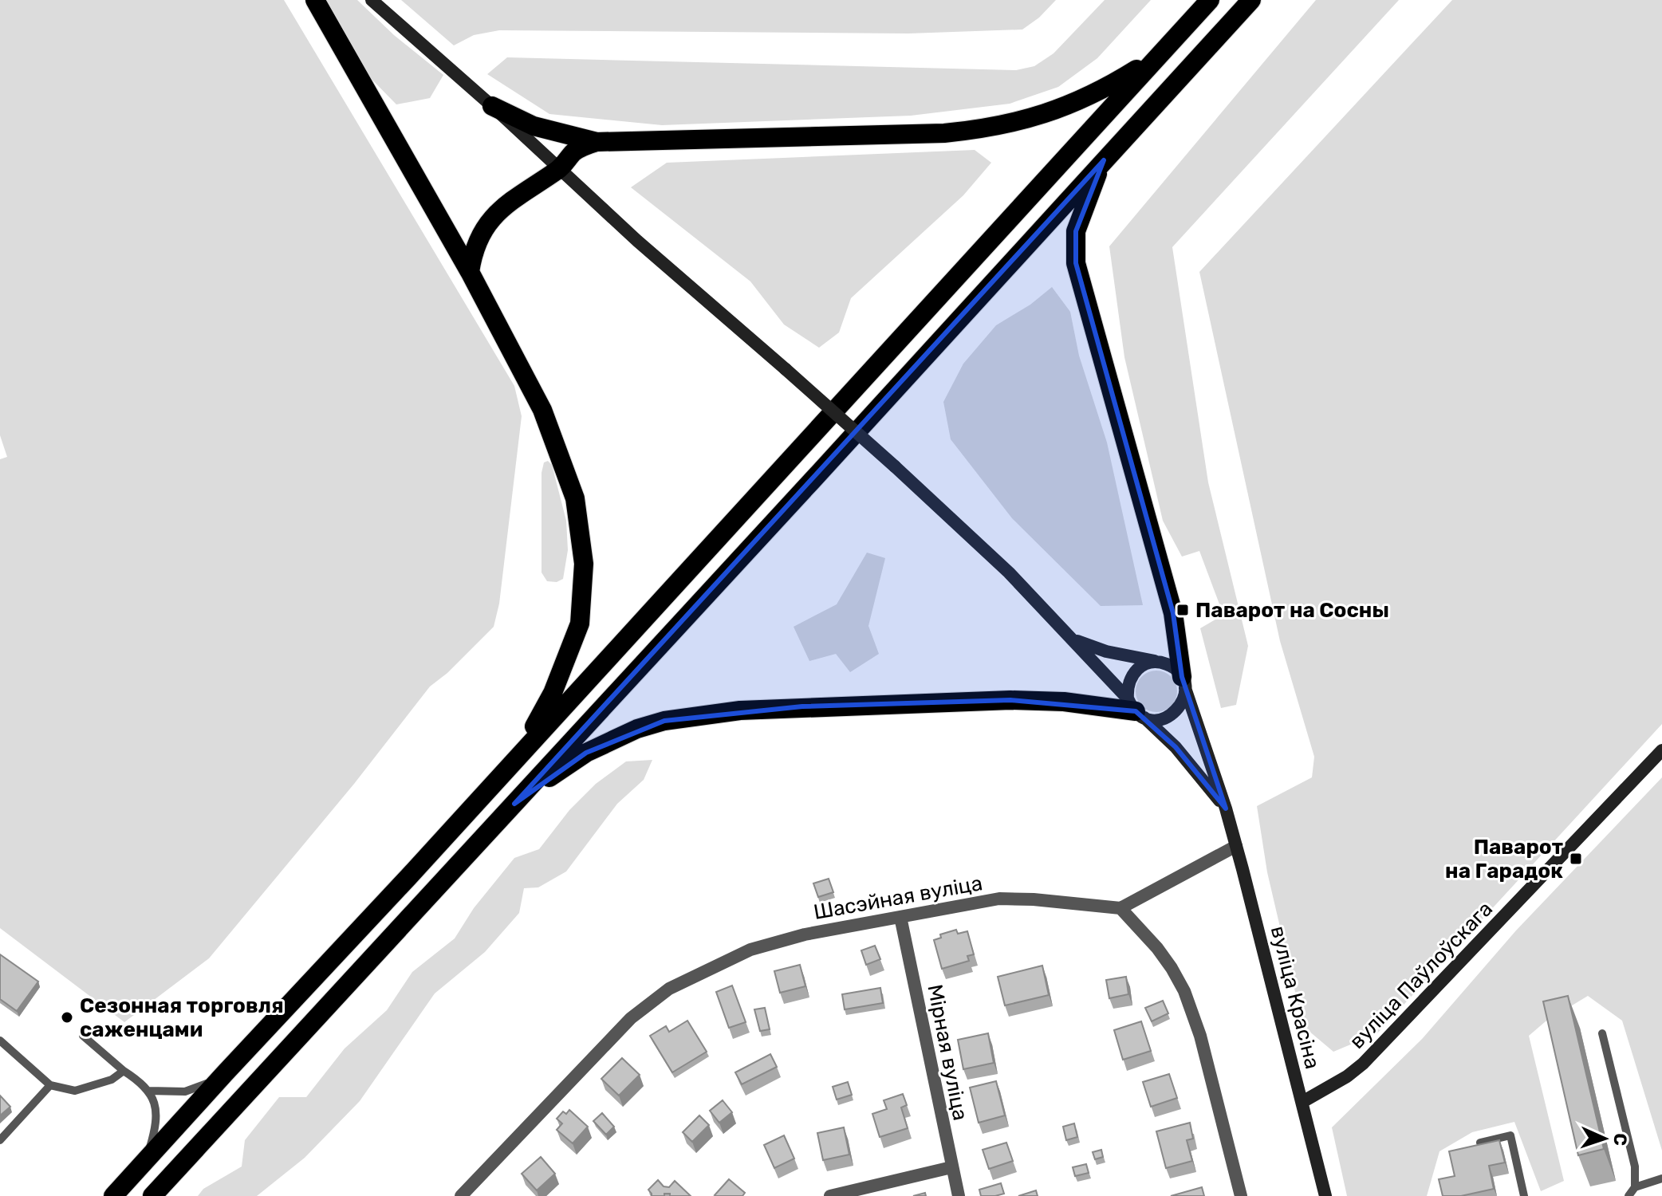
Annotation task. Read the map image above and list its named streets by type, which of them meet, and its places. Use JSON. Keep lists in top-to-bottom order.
{
  "streets": {
    "main road": ["вуліца Паўлоўскага", "вуліца Красіна"],
    "street": ["Шасэйная вуліца", "Мірная вуліца"]
  },
  "crossings": [
    ["Шасэйная вуліца", "Мірная вуліца"],
    ["вуліца Паўлоўскага", "вуліца Красіна"]
  ],
  "places": {
    "transit": ["Паварот на Сосны", "Паварот на Гарадок"],
    "other": ["Сезонная торговля саженцами"]
  },
  "north": "right"
}
